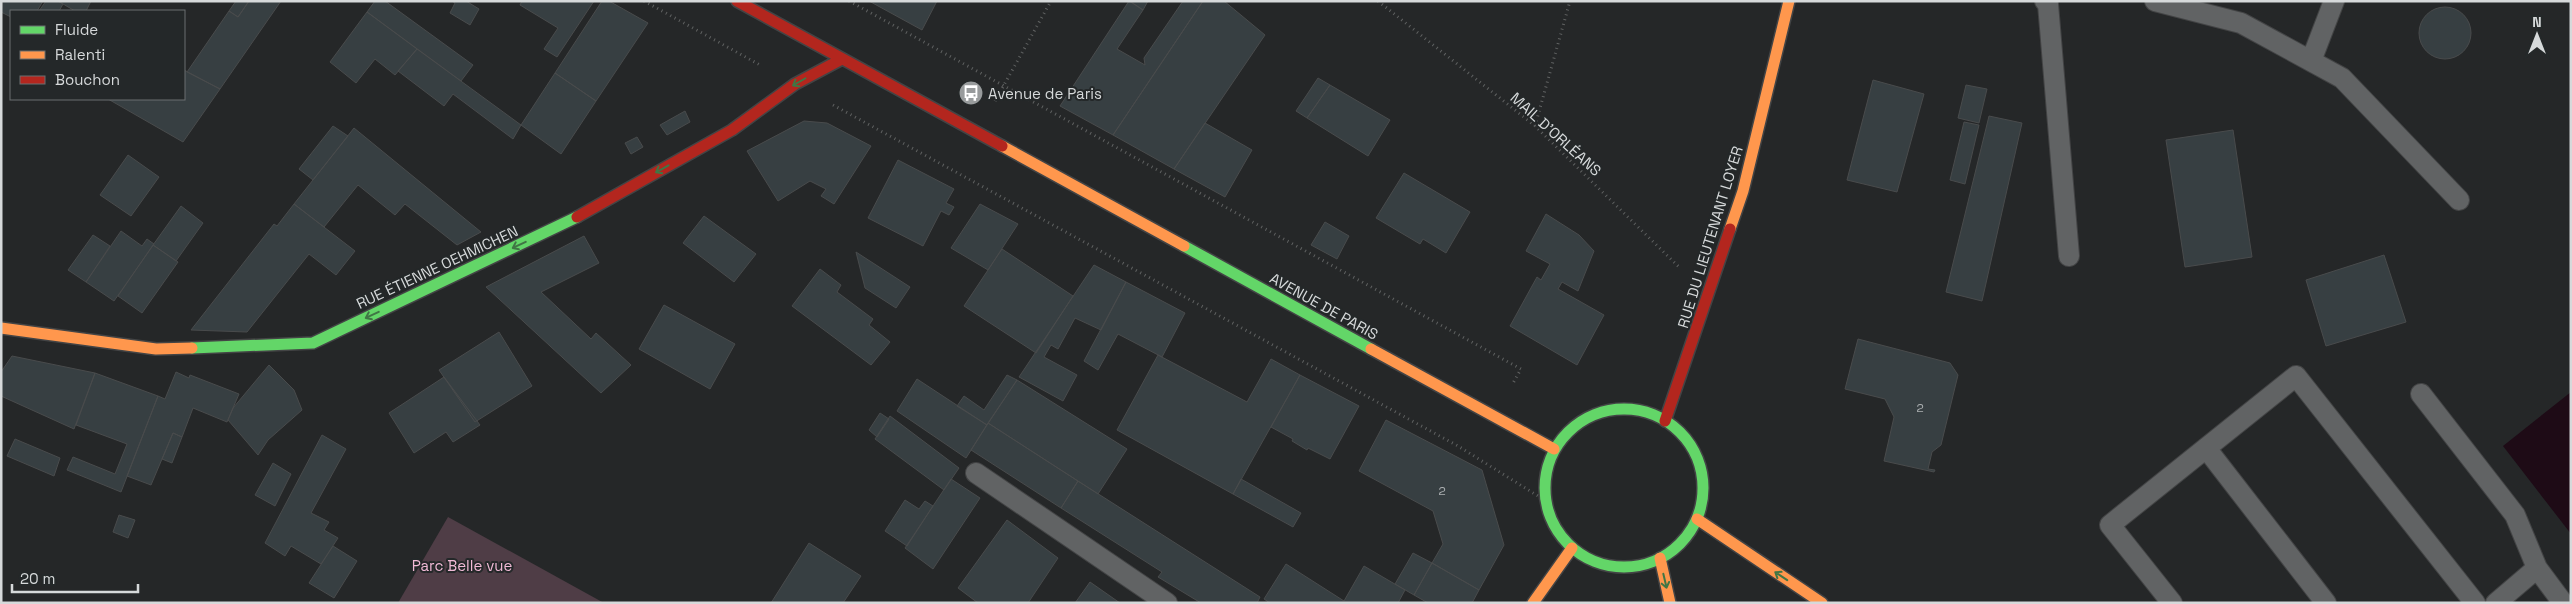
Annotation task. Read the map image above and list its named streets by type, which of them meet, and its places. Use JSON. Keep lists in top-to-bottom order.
{
  "streets": {
    "main road": ["RUE DU LIEUTENANT LOYER", "RUE ÉTIENNE OEHMICHEN", "AVENUE DE PARIS"],
    "path": ["MAIL D'ORLÉANS"]
  },
  "crossings": [
    ["MAIL D'ORLÉANS", "RUE DU LIEUTENANT LOYER"],
    ["RUE DU LIEUTENANT LOYER", "AVENUE DE PARIS"],
    ["RUE ÉTIENNE OEHMICHEN", "AVENUE DE PARIS"]
  ],
  "one_way": ["RUE ÉTIENNE OEHMICHEN"],
  "parks": ["Parc Belle vue"],
  "places": {
    "bus stop": ["Avenue de Paris"]
  },
  "house_numbers": ["2", "2"],
  "legend": ["Fluide", "Ralenti", "Bouchon"],
  "scale_bar": "20 m",
  "north": "top"
}
